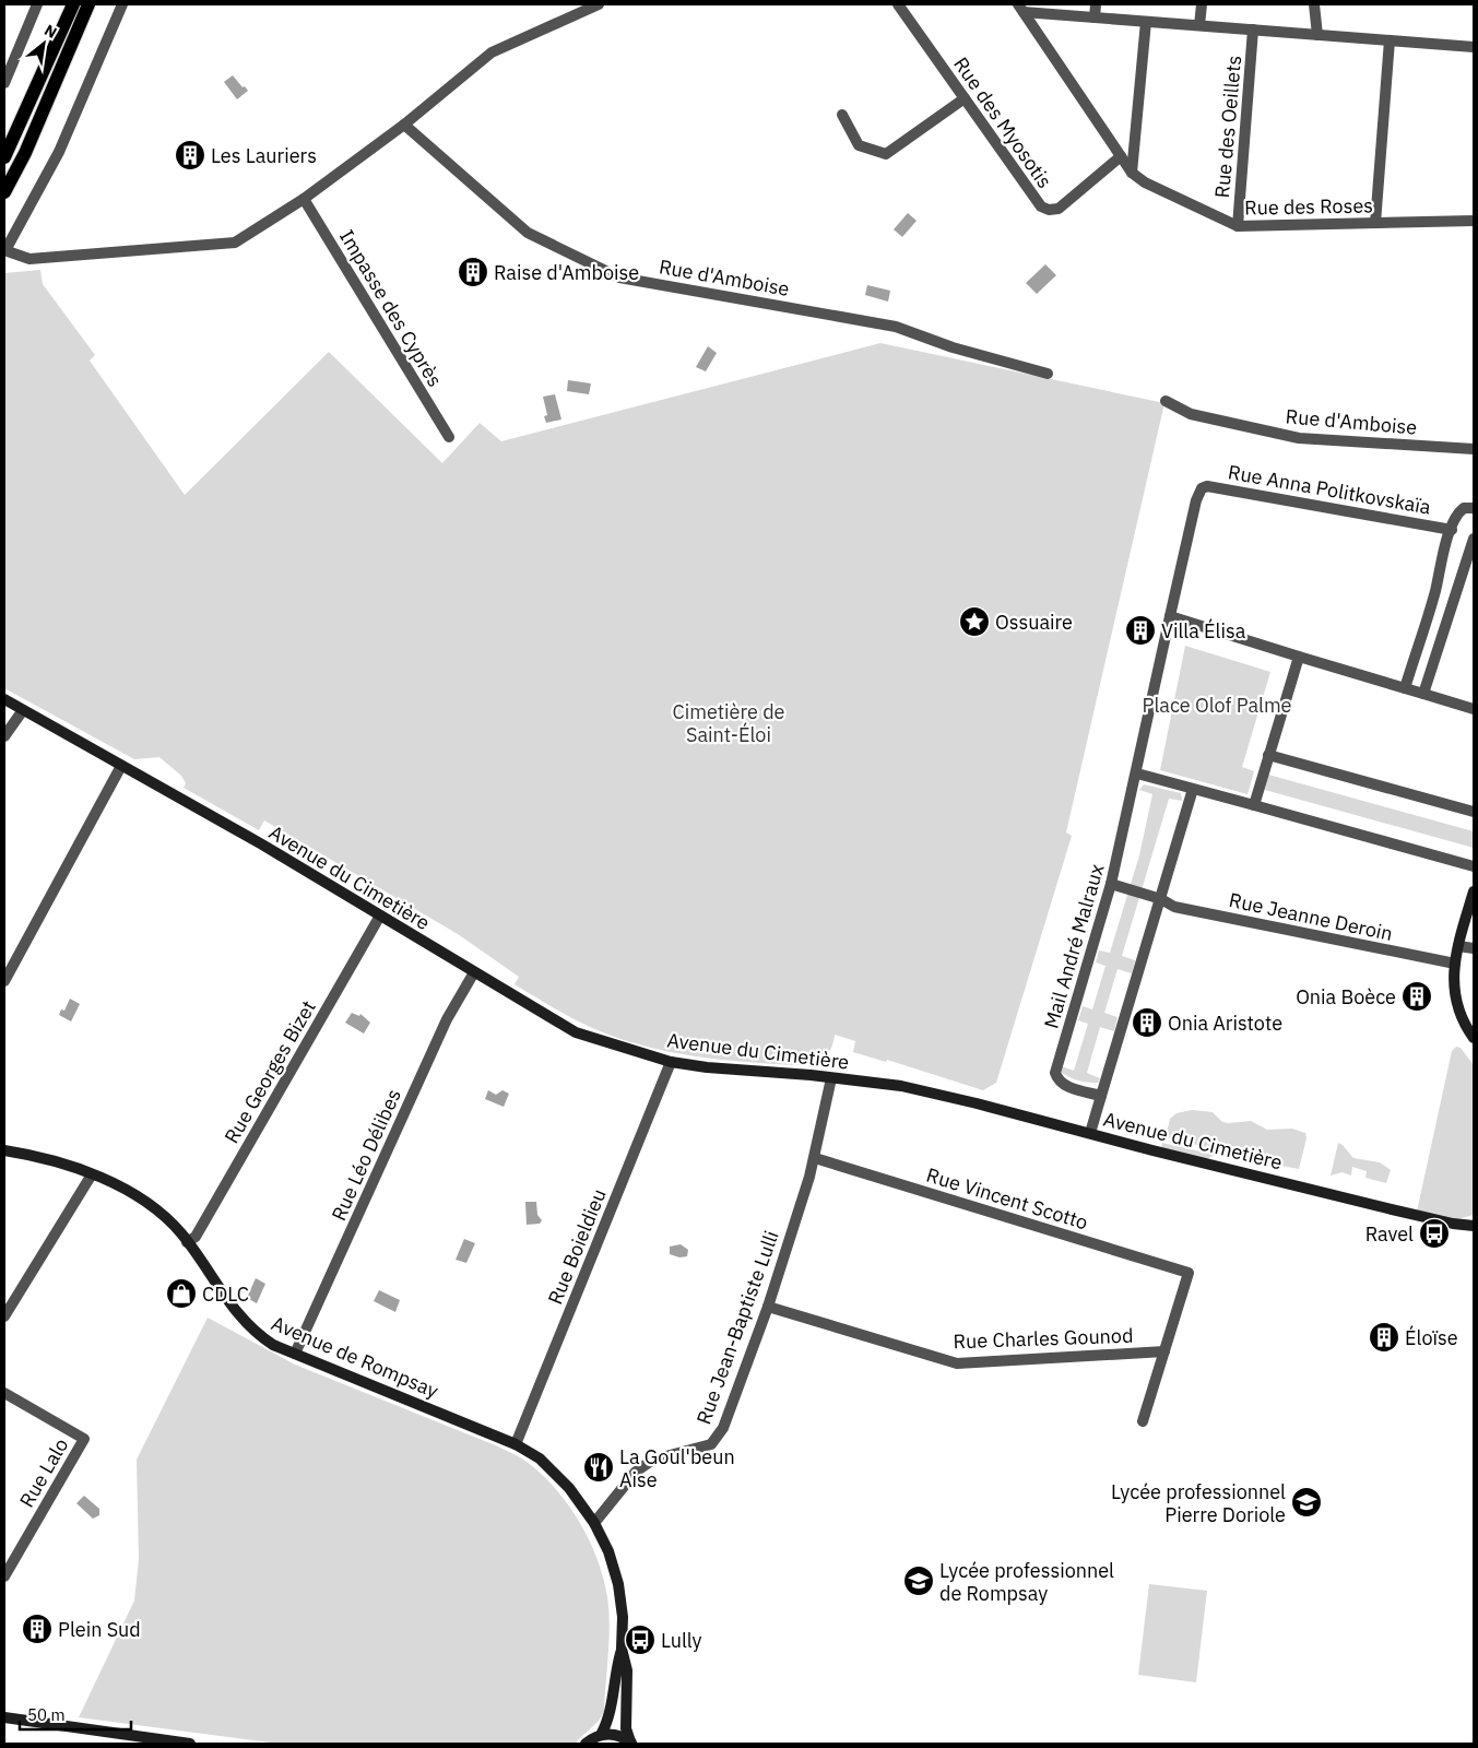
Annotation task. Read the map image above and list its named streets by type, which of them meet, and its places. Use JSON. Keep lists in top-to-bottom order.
{
  "streets": {
    "street": [
      "Rue des Myosotis",
      "Rue des Oeillets",
      "Rue des Roses",
      "Rue d'Amboise",
      "Impasse des Cyprès",
      "Rue Anna Politkovskaïa",
      "Avenue du Cimetière",
      "Rue Jeanne Deroin",
      "Mail André Malraux",
      "Rue Georges Bizet",
      "Rue Léo Délibes",
      "Rue Vincent Scotto",
      "Rue Boieldieu",
      "Rue Jean-Baptiste Lulli",
      "Rue Charles Gounod",
      "Avenue de Rompsay",
      "Rue Lalo"
    ]
  },
  "crossings": [
    ["Rue des Myosotis", "Rue des Roses"],
    ["Rue des Oeillets", "Rue des Roses"],
    ["Avenue du Cimetière", "Rue Georges Bizet"],
    ["Avenue du Cimetière", "Rue Léo Délibes"],
    ["Avenue du Cimetière", "Rue Boieldieu"],
    ["Avenue du Cimetière", "Rue Jean-Baptiste Lulli"],
    ["Rue Jeanne Deroin", "Mail André Malraux"],
    ["Rue Georges Bizet", "Avenue de Rompsay"],
    ["Rue Léo Délibes", "Avenue de Rompsay"],
    ["Rue Vincent Scotto", "Rue Jean-Baptiste Lulli"],
    ["Rue Vincent Scotto", "Rue Charles Gounod"],
    ["Rue Boieldieu", "Avenue de Rompsay"],
    ["Rue Jean-Baptiste Lulli", "Rue Charles Gounod"],
    ["Rue Jean-Baptiste Lulli", "Avenue de Rompsay"]
  ],
  "parks": ["Place Olof Palme", "Cimetière de Saint-Éloi"],
  "places": {
    "building": [
      "Les Lauriers",
      "Raise d'Amboise",
      "Villa Élisa",
      "Onia Boèce",
      "Onia Aristote",
      "Éloïse",
      "Plein Sud"
    ],
    "place": ["Ossuaire"],
    "bus stop": ["Ravel", "Lully"],
    "shop": ["CDLC"],
    "restaurant": ["La Goul'beun Aise"],
    "school or university": ["Lycée professionnel Pierre Doriole", "Lycée professionnel de Rompsay"]
  },
  "scale_bar": "50 m",
  "north": "top right"
}
